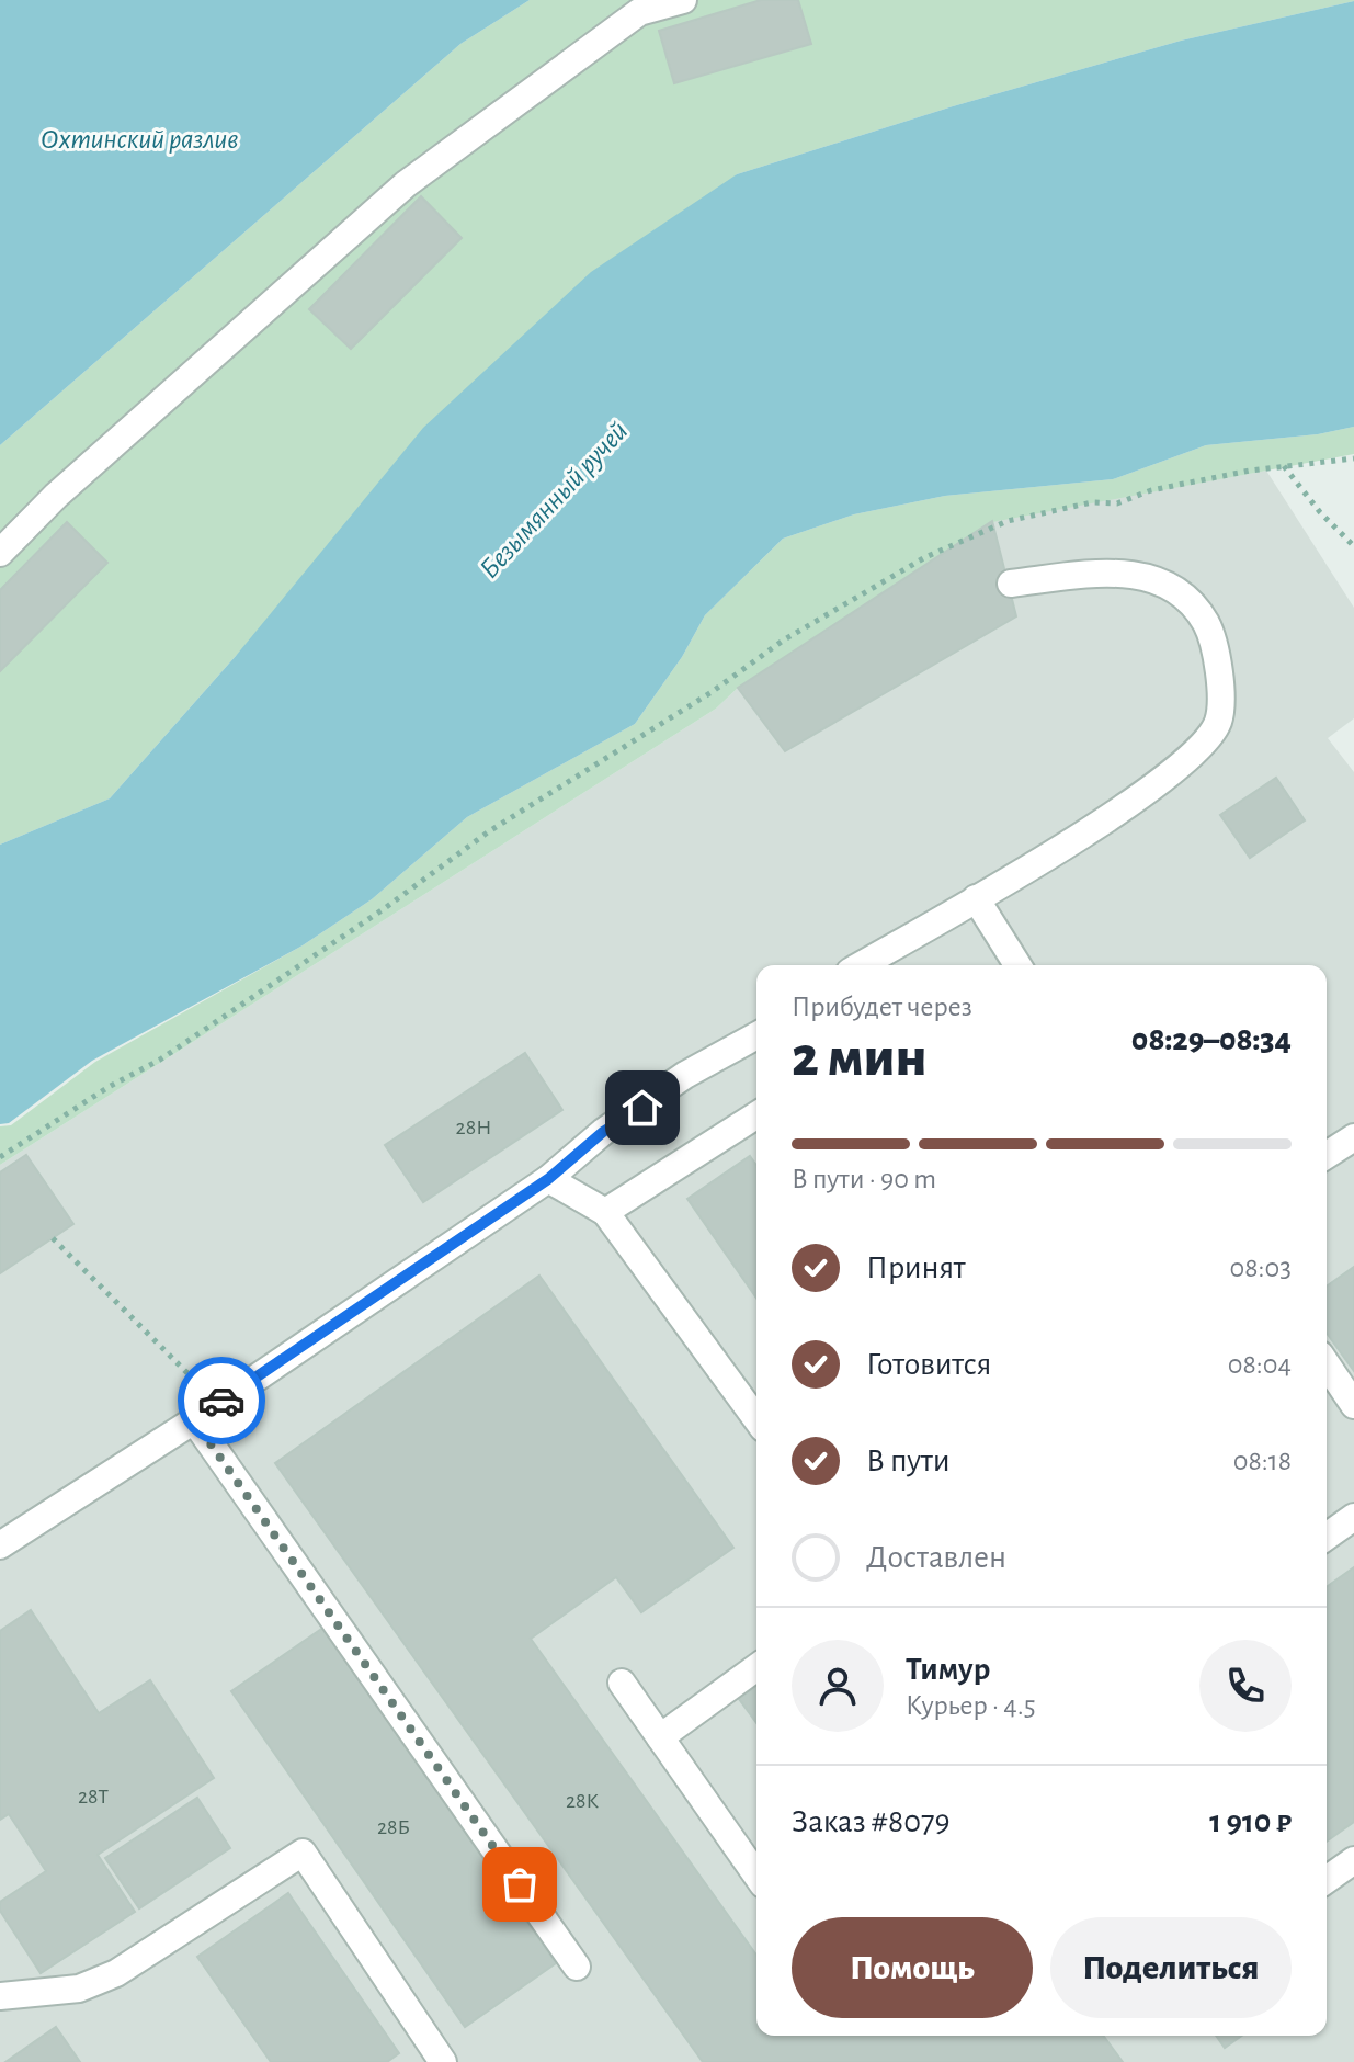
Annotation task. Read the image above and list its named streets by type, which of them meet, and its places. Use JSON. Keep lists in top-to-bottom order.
{
  "water": ["Охтинский разлив", "Безымянный ручей"],
  "house_numbers": [
    "28Н",
    "28Т",
    "28К",
    "28Б"
  ],
  "page": {
    "heading": ["2 мин", "Прибудет через", "08:29–08:34"],
    "panel": [
      "Тимур",
      "Курьер · 4.5",
      "Заказ #8079",
      "1 910 ₽"
    ],
    "bar": "В пути · 90 m",
    "list": [
      ["Принят", "08:03"],
      ["Готовится", "08:04"],
      ["В пути", "08:18"],
      "Доставлен"
    ],
    "buttons": ["Помощь", "Поделиться"]
  }
}
